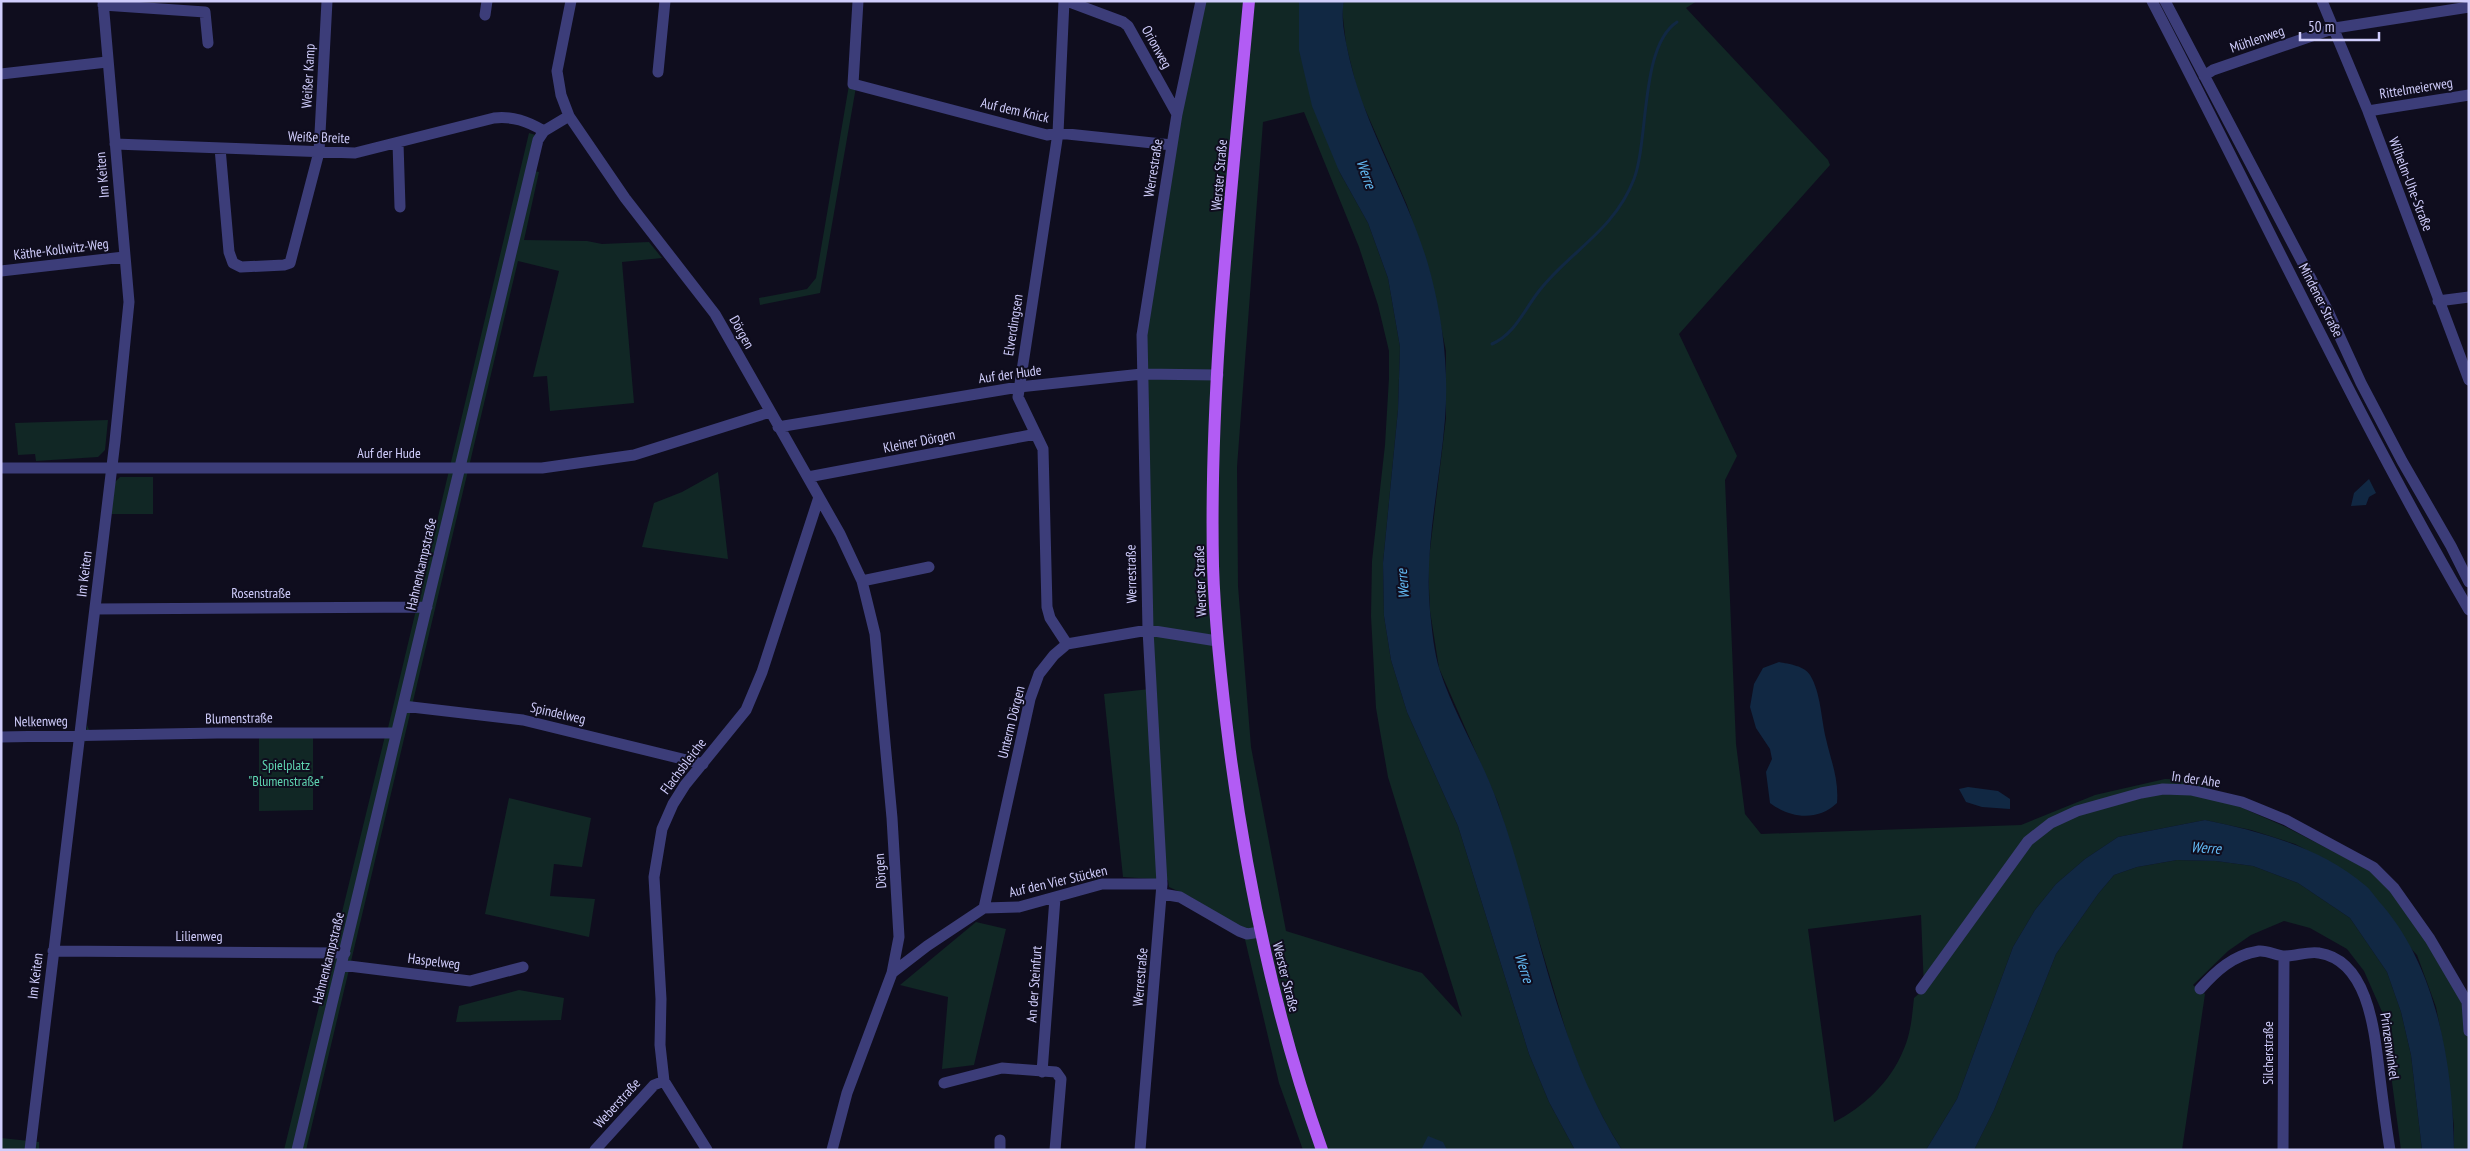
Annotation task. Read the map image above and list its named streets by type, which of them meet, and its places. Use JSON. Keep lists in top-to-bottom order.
{
  "streets": {
    "main road": ["Werster Straße"],
    "street": [
      "Mühlenweg",
      "Orionweg",
      "Weißer Kamp",
      "Rittelmeierweg",
      "Auf dem Knick",
      "Weiße Breite",
      "Werrestraße",
      "Im Keiten",
      "Wilhelm-Uhe-Straße",
      "Käthe-Kollwitz-Weg",
      "Mindener Straße",
      "Elverdingsen",
      "Dörgen",
      "Auf der Hude",
      "Kleiner Dörgen",
      "Hahnenkampstraße",
      "Rosenstraße",
      "Spindelweg",
      "Blumenstraße",
      "Nelkenweg",
      "Unterm Dörgen",
      "Flachsbleiche",
      "In der Ahe",
      "Auf den Vier Stücken",
      "Lilienweg",
      "Haspelweg",
      "An der Steinfurt",
      "Prinzenwinkel",
      "Silcherstraße",
      "Weberstraße"
    ]
  },
  "crossings": [
    ["Mühlenweg", "Wilhelm-Uhe-Straße"],
    ["Mühlenweg", "Mindener Straße"],
    ["Orionweg", "Werrestraße"],
    ["Orionweg", "Elverdingsen"],
    ["Weißer Kamp", "Weiße Breite"],
    ["Rittelmeierweg", "Wilhelm-Uhe-Straße"],
    ["Auf dem Knick", "Werrestraße"],
    ["Auf dem Knick", "Elverdingsen"],
    ["Weiße Breite", "Im Keiten"],
    ["Weiße Breite", "Hahnenkampstraße"],
    ["Werrestraße", "Auf der Hude"],
    ["Werrestraße", "Auf den Vier Stücken"],
    ["Im Keiten", "Käthe-Kollwitz-Weg"],
    ["Im Keiten", "Auf der Hude"],
    ["Im Keiten", "Rosenstraße"],
    ["Im Keiten", "Blumenstraße"],
    ["Im Keiten", "Nelkenweg"],
    ["Im Keiten", "Lilienweg"],
    ["Werster Straße", "Auf der Hude"],
    ["Werster Straße", "Auf den Vier Stücken"],
    ["Elverdingsen", "Auf der Hude"],
    ["Elverdingsen", "Kleiner Dörgen"],
    ["Elverdingsen", "Unterm Dörgen"],
    ["Dörgen", "Auf der Hude"],
    ["Dörgen", "Kleiner Dörgen"],
    ["Dörgen", "Flachsbleiche"],
    ["Auf der Hude", "Hahnenkampstraße"],
    ["Hahnenkampstraße", "Rosenstraße"],
    ["Hahnenkampstraße", "Spindelweg"],
    ["Hahnenkampstraße", "Blumenstraße"],
    ["Hahnenkampstraße", "Lilienweg"],
    ["Hahnenkampstraße", "Haspelweg"],
    ["Spindelweg", "Flachsbleiche"],
    ["Blumenstraße", "Nelkenweg"],
    ["Unterm Dörgen", "Auf den Vier Stücken"],
    ["Flachsbleiche", "Weberstraße"],
    ["Auf den Vier Stücken", "An der Steinfurt"],
    ["Prinzenwinkel", "Silcherstraße"]
  ],
  "water": ["Werre"],
  "parks": ["Spielplatz \"Blumenstraße\""],
  "scale_bar": "50 m"
}
